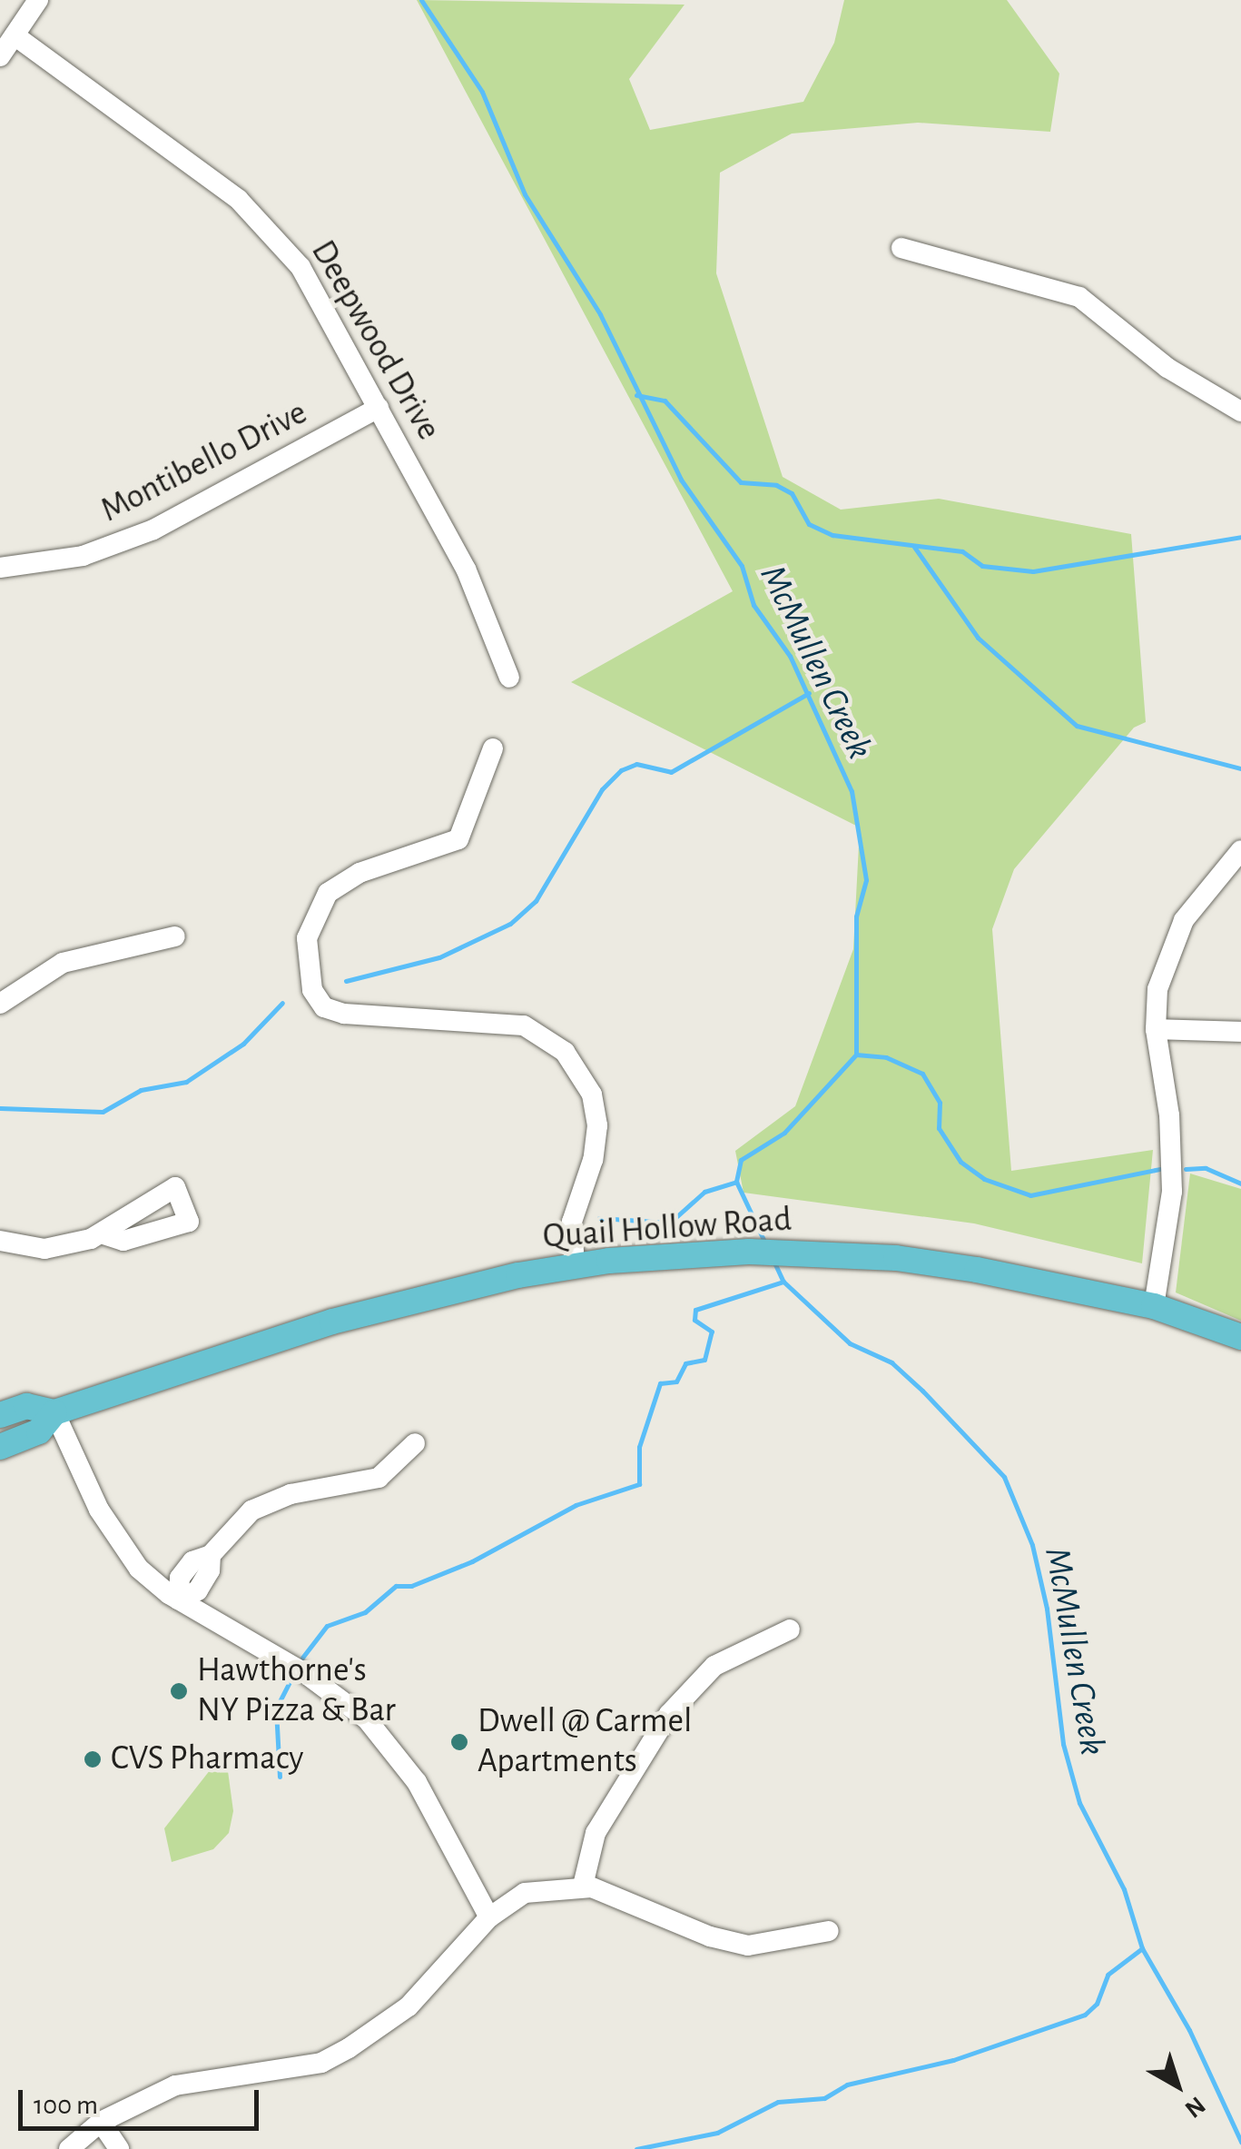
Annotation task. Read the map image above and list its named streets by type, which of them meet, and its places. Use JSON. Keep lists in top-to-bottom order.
{
  "streets": {
    "main road": ["Quail Hollow Road"],
    "street": ["Deepwood Drive", "Montibello Drive"]
  },
  "crossings": [
    ["Deepwood Drive", "Montibello Drive"]
  ],
  "water": ["McMullen Creek"],
  "places": ["Hawthorne's NY Pizza & Bar", "Dwell @ Carmel Apartments", "CVS Pharmacy"],
  "scale_bar": "100 m",
  "north": "bottom right"
}
